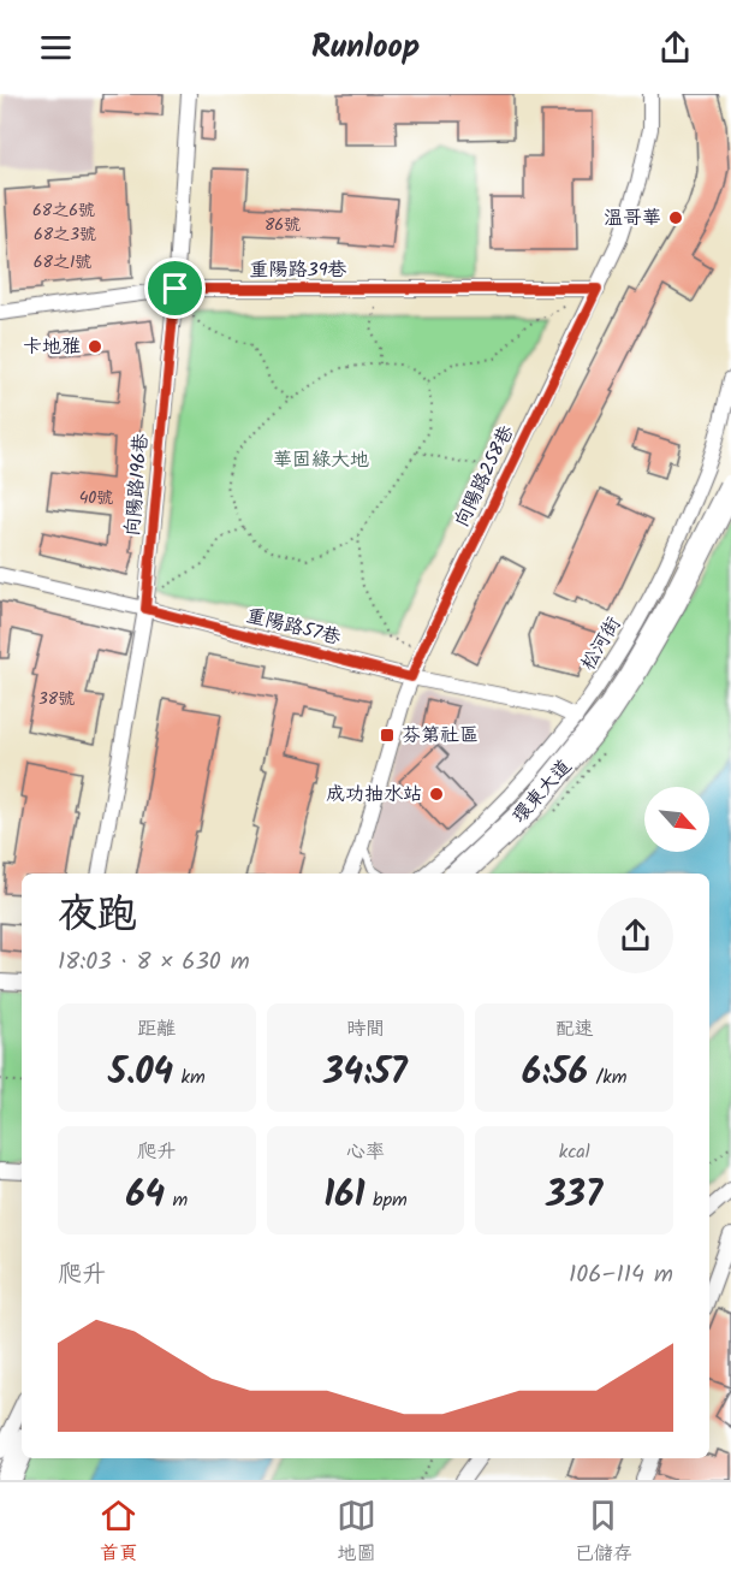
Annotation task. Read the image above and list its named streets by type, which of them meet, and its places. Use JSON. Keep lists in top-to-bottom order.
{
  "streets": {
    "highway": ["環東大道"],
    "street": [
      "重陽路39巷",
      "向陽路258巷",
      "向陽路196巷",
      "重陽路57巷",
      "松河街"
    ]
  },
  "crossings": [
    ["重陽路39巷", "向陽路258巷"],
    ["重陽路39巷", "向陽路196巷"],
    ["向陽路258巷", "重陽路57巷"],
    ["向陽路196巷", "重陽路57巷"],
    ["重陽路57巷", "松河街"]
  ],
  "parks": ["華固綠大地"],
  "places": {
    "other": ["溫哥華", "卡地雅", "成功抽水站"],
    "transit": ["芬第社區"]
  },
  "house_numbers": [
    "68之6號",
    "86號",
    "68之3號",
    "68之1號",
    "40號",
    "38號"
  ],
  "north": "bottom right",
  "page": {
    "header": "Runloop",
    "heading": ["夜跑", "18:03 · 8 × 630 m"],
    "stats": [
      ["距離", "5.04 km"],
      ["時間", "34:57"],
      ["配速", "6:56 /km"],
      ["爬升", "64 m"],
      ["心率", "161 bpm"],
      ["kcal", "337"]
    ],
    "chart": ["爬升", "106–114 m"],
    "tabs": ["首頁", "地圖", "已儲存"]
  }
}
